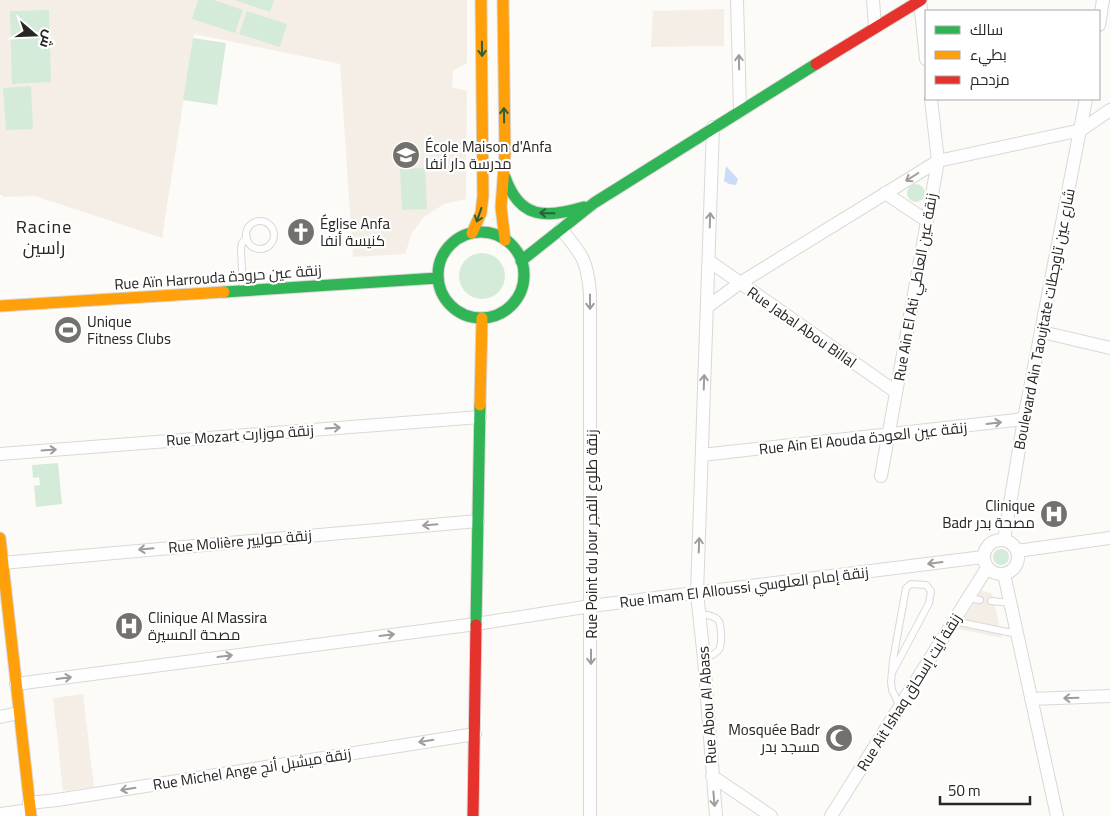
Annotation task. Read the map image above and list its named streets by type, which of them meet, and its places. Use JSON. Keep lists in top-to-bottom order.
{
  "streets": {
    "main road": ["Rue Aïn Harrouda زنقة عين حرودة"],
    "street": [
      "Rue Ain El Ati زنقة عين العاطي",
      "Boulevard Ain Taoujtate شارع عين تاوجطات",
      "Rue Jabal Abou Billal",
      "Rue Mozart زنقة موزارت",
      "Rue Ain El Aouda زنقة عين العودة",
      "Rue Point du Jour زنقة طلوع الفجر",
      "Rue Molière زنقة موليير",
      "Rue Imam El Alloussi زنقة إمام العلوسي",
      "Rue Ait Ishaq زنقة أيت إسحاق",
      "Rue Abou Al Abass",
      "Rue Michel Ange زنقة ميشبل أنج"
    ]
  },
  "crossings": [
    ["Rue Ain El Ati زنقة عين العاطي", "Rue Jabal Abou Billal"],
    ["Rue Ain El Ati زنقة عين العاطي", "Rue Ain El Aouda زنقة عين العودة"],
    ["Boulevard Ain Taoujtate شارع عين تاوجطات", "Rue Ain El Aouda زنقة عين العودة"],
    ["Boulevard Ain Taoujtate شارع عين تاوجطات", "Rue Imam El Alloussi زنقة إمام العلوسي"],
    ["Boulevard Ain Taoujtate شارع عين تاوجطات", "Rue Ait Ishaq زنقة أيت إسحاق"],
    ["Rue Jabal Abou Billal", "Rue Abou Al Abass"],
    ["Rue Ain El Aouda زنقة عين العودة", "Rue Abou Al Abass"],
    ["Rue Point du Jour زنقة طلوع الفجر", "Rue Imam El Alloussi زنقة إمام العلوسي"],
    ["Rue Imam El Alloussi زنقة إمام العلوسي", "Rue Ait Ishaq زنقة أيت إسحاق"],
    ["Rue Imam El Alloussi زنقة إمام العلوسي", "Rue Abou Al Abass"]
  ],
  "one_way": [
    "Rue Mozart زنقة موزارت",
    "Rue Ain El Aouda زنقة عين العودة",
    "Rue Point du Jour زنقة طلوع الفجر",
    "Rue Molière زنقة موليير",
    "Rue Abou Al Abass",
    "Rue Michel Ange زنقة ميشبل أنج"
  ],
  "districts": ["Racine راسين"],
  "places": {
    "school or university": ["École Maison d'Anfa مدرسة دار أنفا"],
    "church": ["Église Anfa كنيسة أنفا"],
    "sports": ["Unique Fitness Clubs"],
    "hospital": ["Clinique Badr مصحة بدر", "Clinique Al Massira مصحة المسيرة"],
    "mosque": ["Mosquée Badr مسجد بدر"]
  },
  "legend": ["سالك", "بطيء", "مزدحم"],
  "scale_bar": "50 m",
  "north": "right"
}
